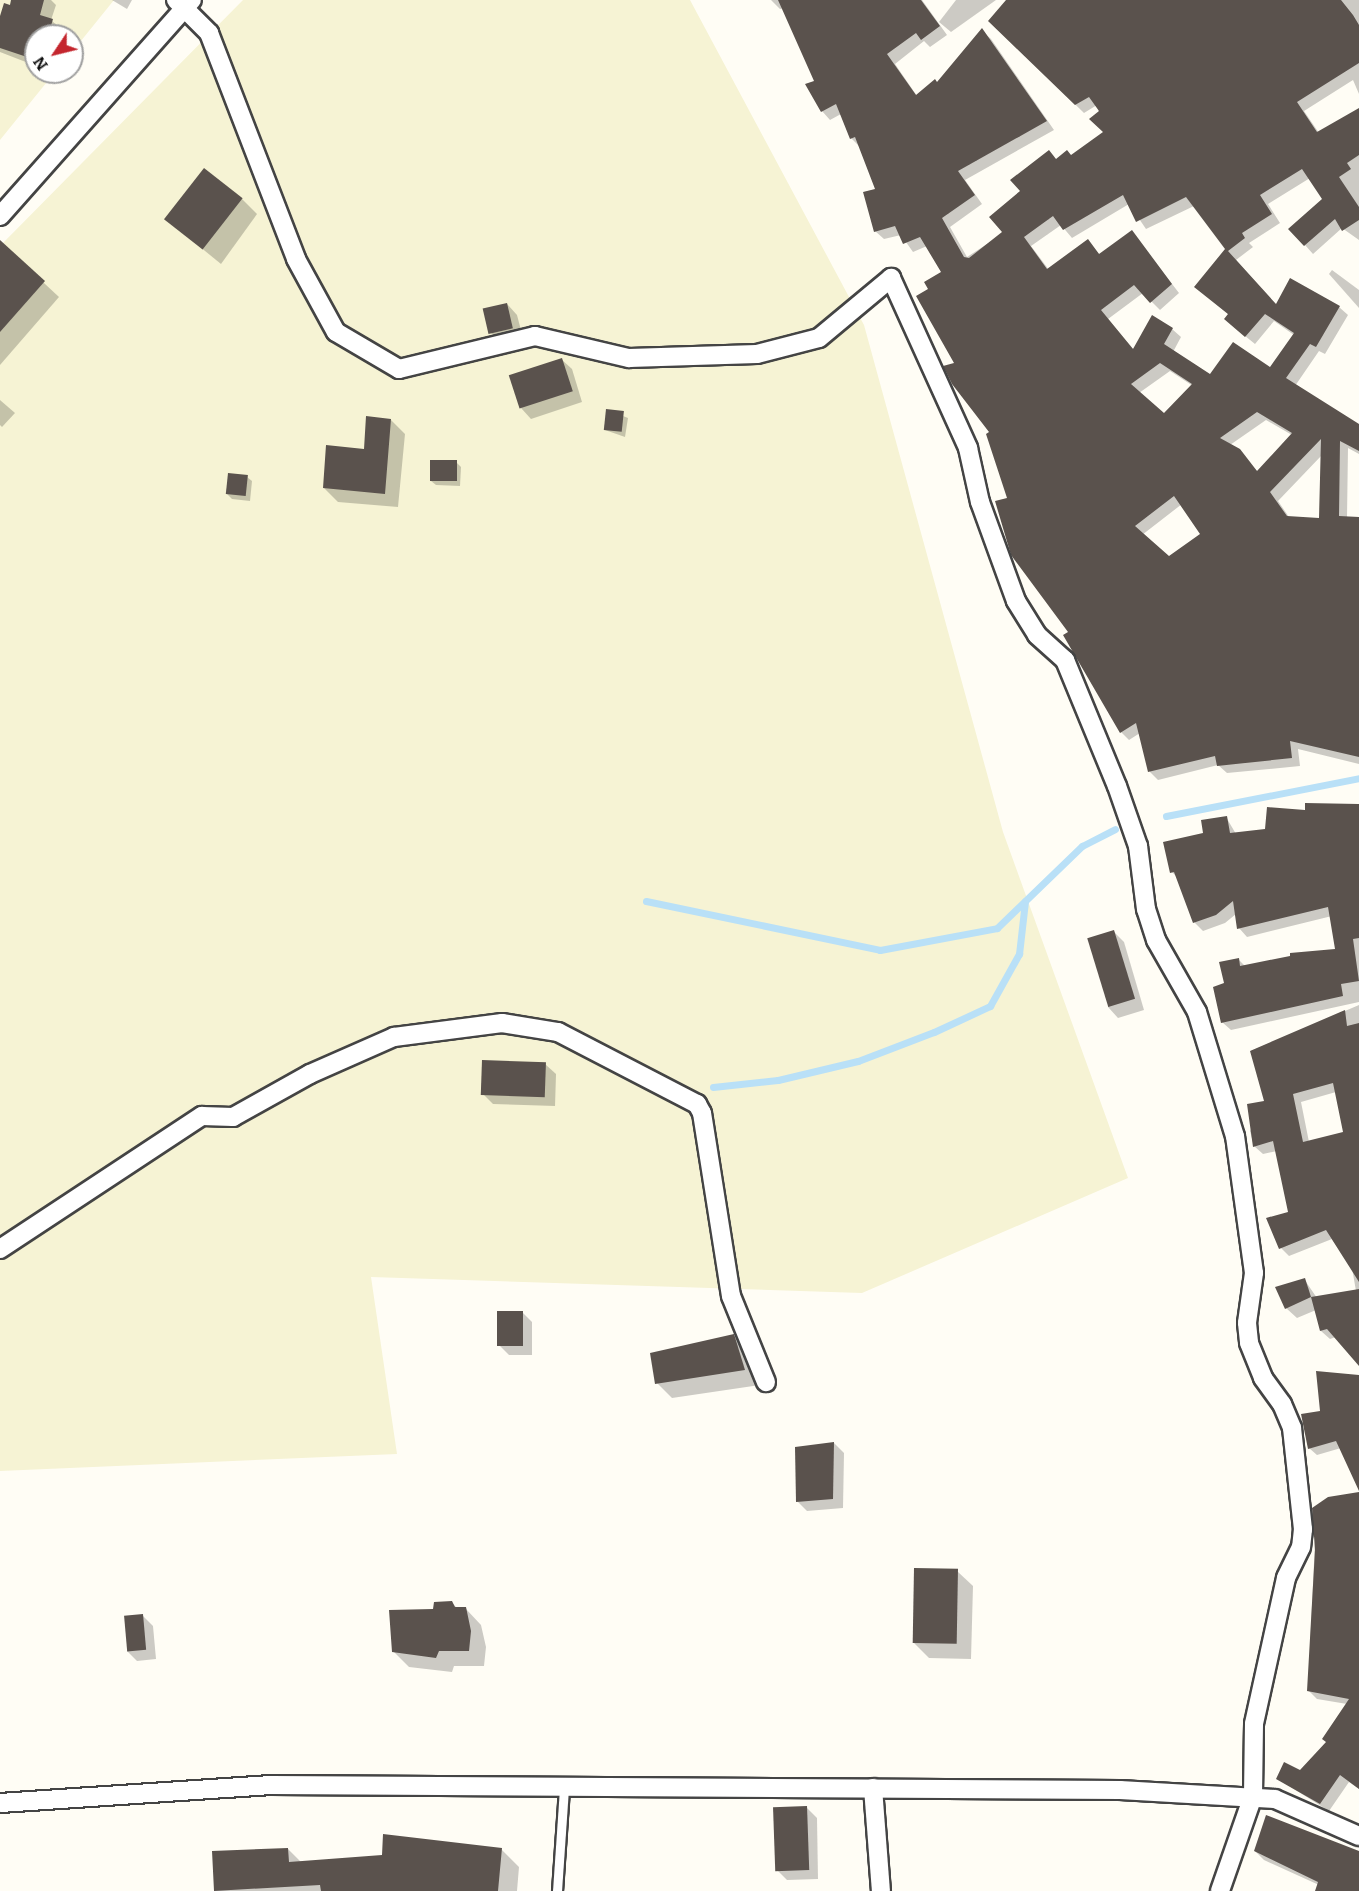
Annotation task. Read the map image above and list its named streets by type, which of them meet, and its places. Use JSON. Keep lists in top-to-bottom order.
{
  "north": "bottom left"
}
